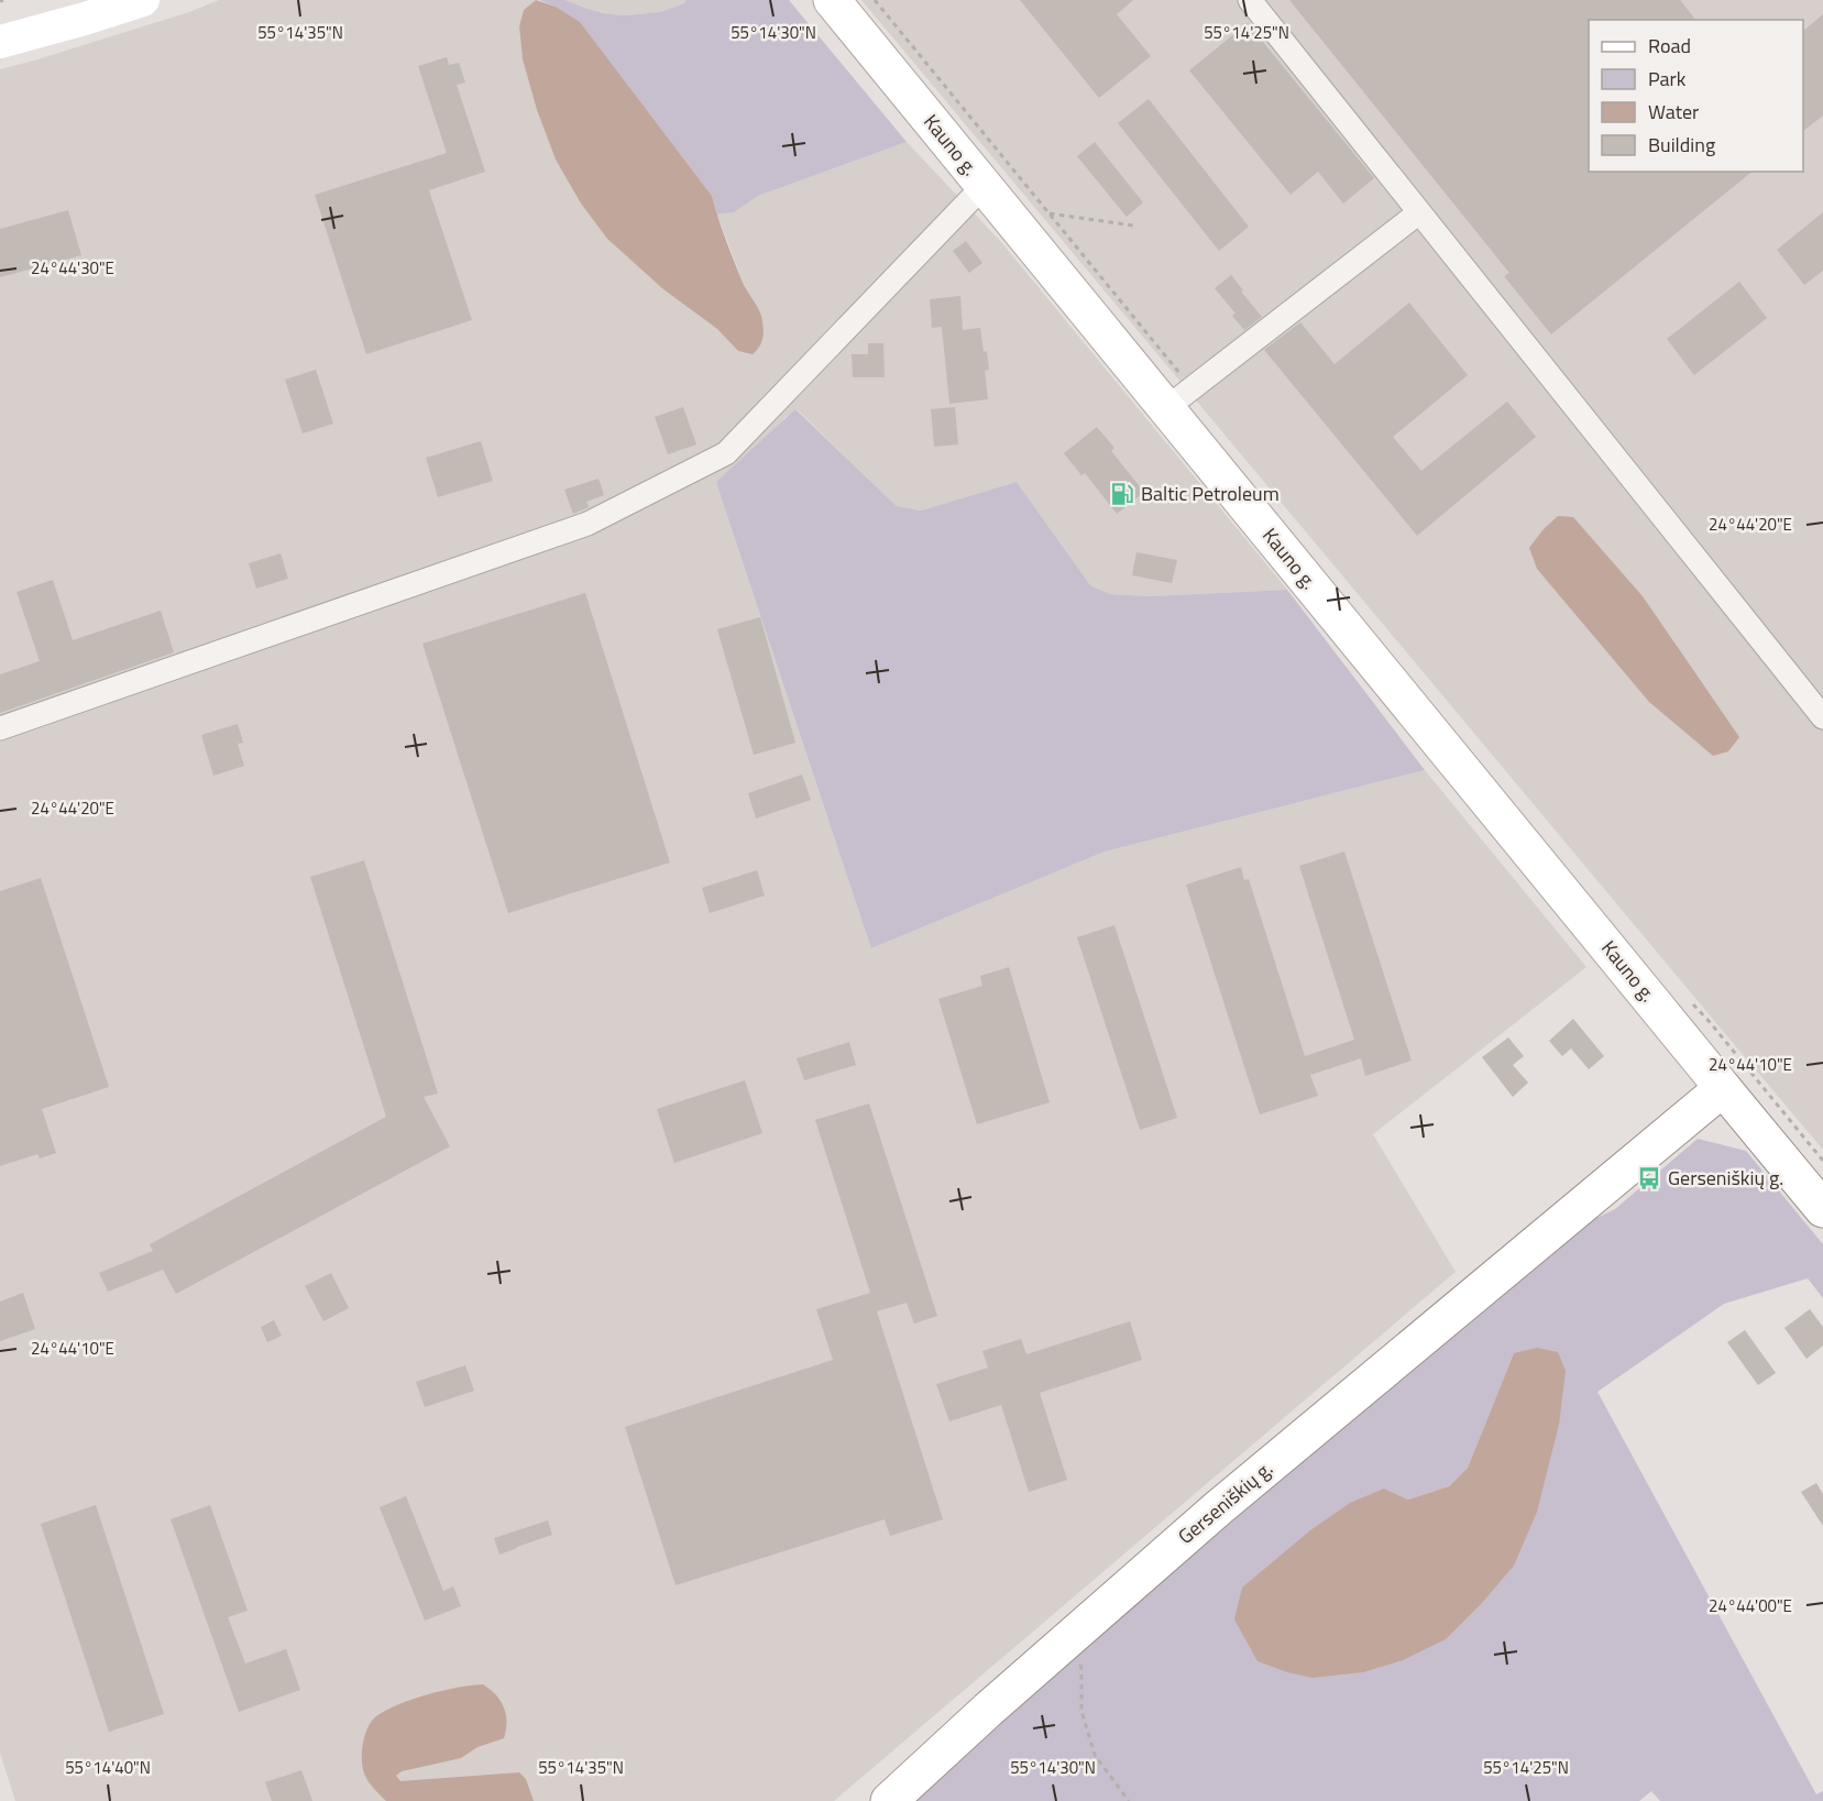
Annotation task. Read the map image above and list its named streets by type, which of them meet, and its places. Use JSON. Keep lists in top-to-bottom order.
{
  "streets": {
    "main road": ["Kauno g.", "Gerseniškių g."]
  },
  "crossings": [
    ["Kauno g.", "Gerseniškių g."]
  ],
  "places": {
    "fuel station": ["Baltic Petroleum"],
    "bus stop": ["Gerseniškių g."]
  },
  "legend": [
    "Road",
    "Park",
    "Water",
    "Building"
  ],
  "coordinates": [
    "55°14'35\"N",
    "55°14'30\"N",
    "55°14'25\"N",
    "24°44'30\"E",
    "24°44'20\"E",
    "24°44'10\"E",
    "24°44'00\"E",
    "55°14'40\"N"
  ]
}
